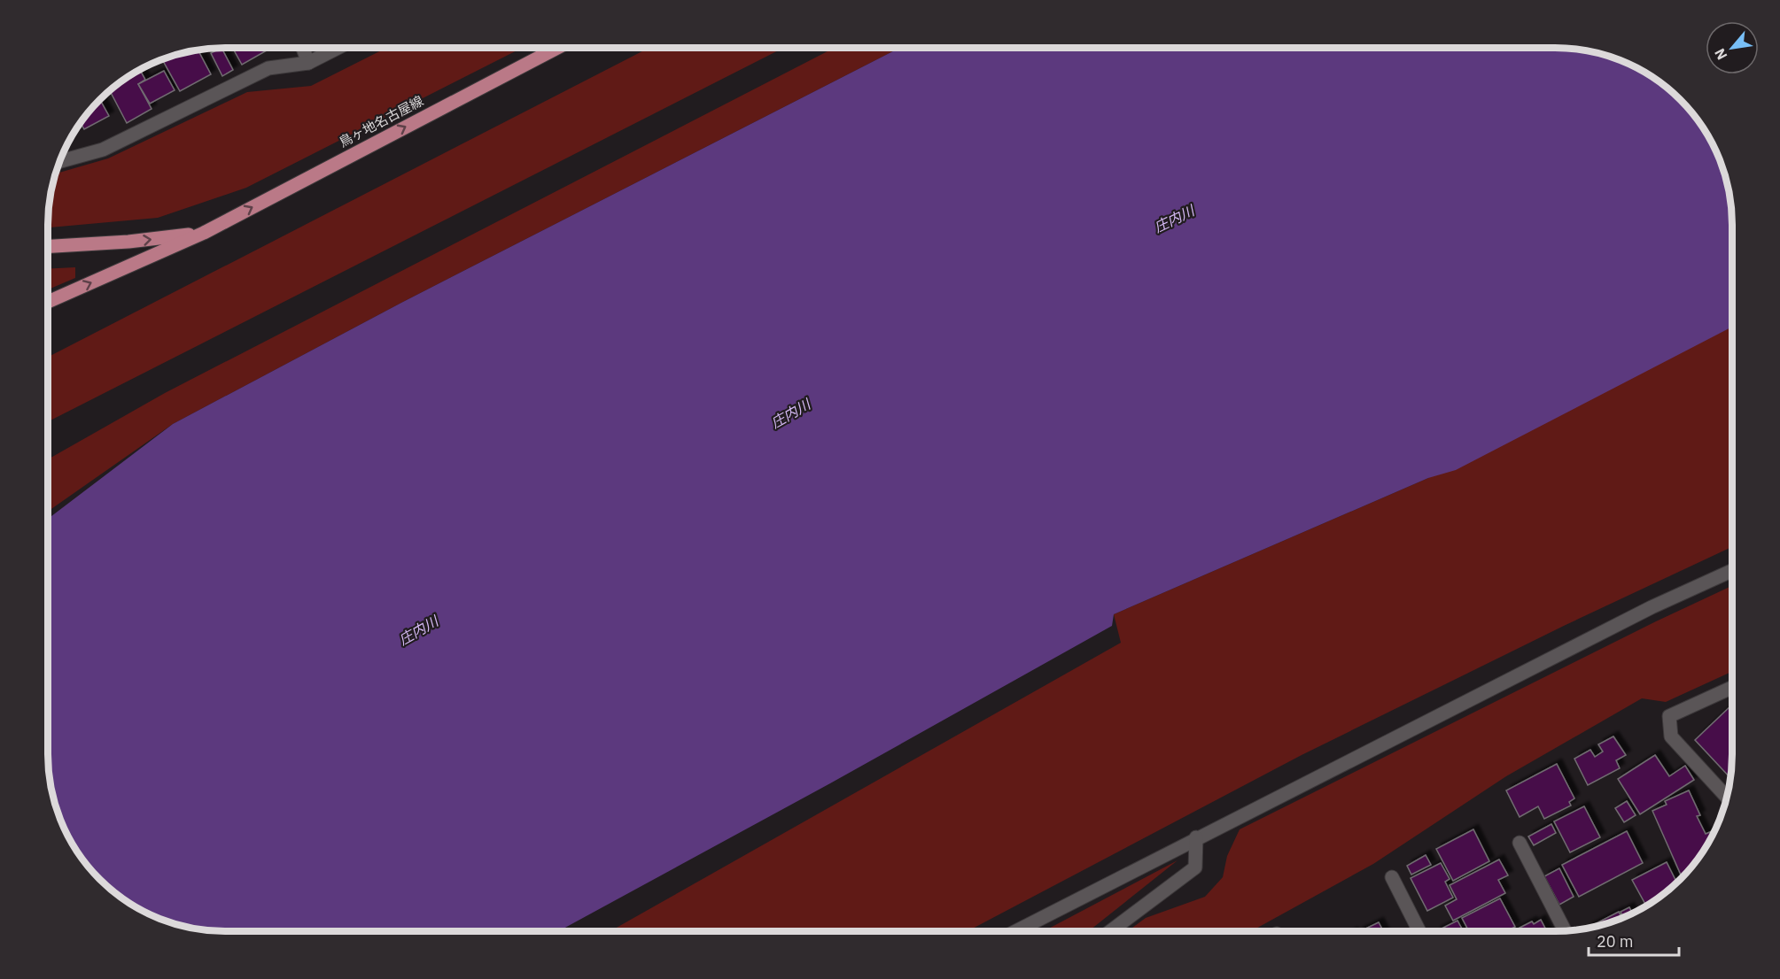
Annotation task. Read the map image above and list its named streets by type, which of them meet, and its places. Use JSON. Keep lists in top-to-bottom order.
{
  "streets": {
    "main road": ["鳥ヶ地名古屋線"]
  },
  "one_way": ["鳥ヶ地名古屋線"],
  "water": ["庄内川"],
  "scale_bar": "20 m",
  "north": "bottom left"
}
